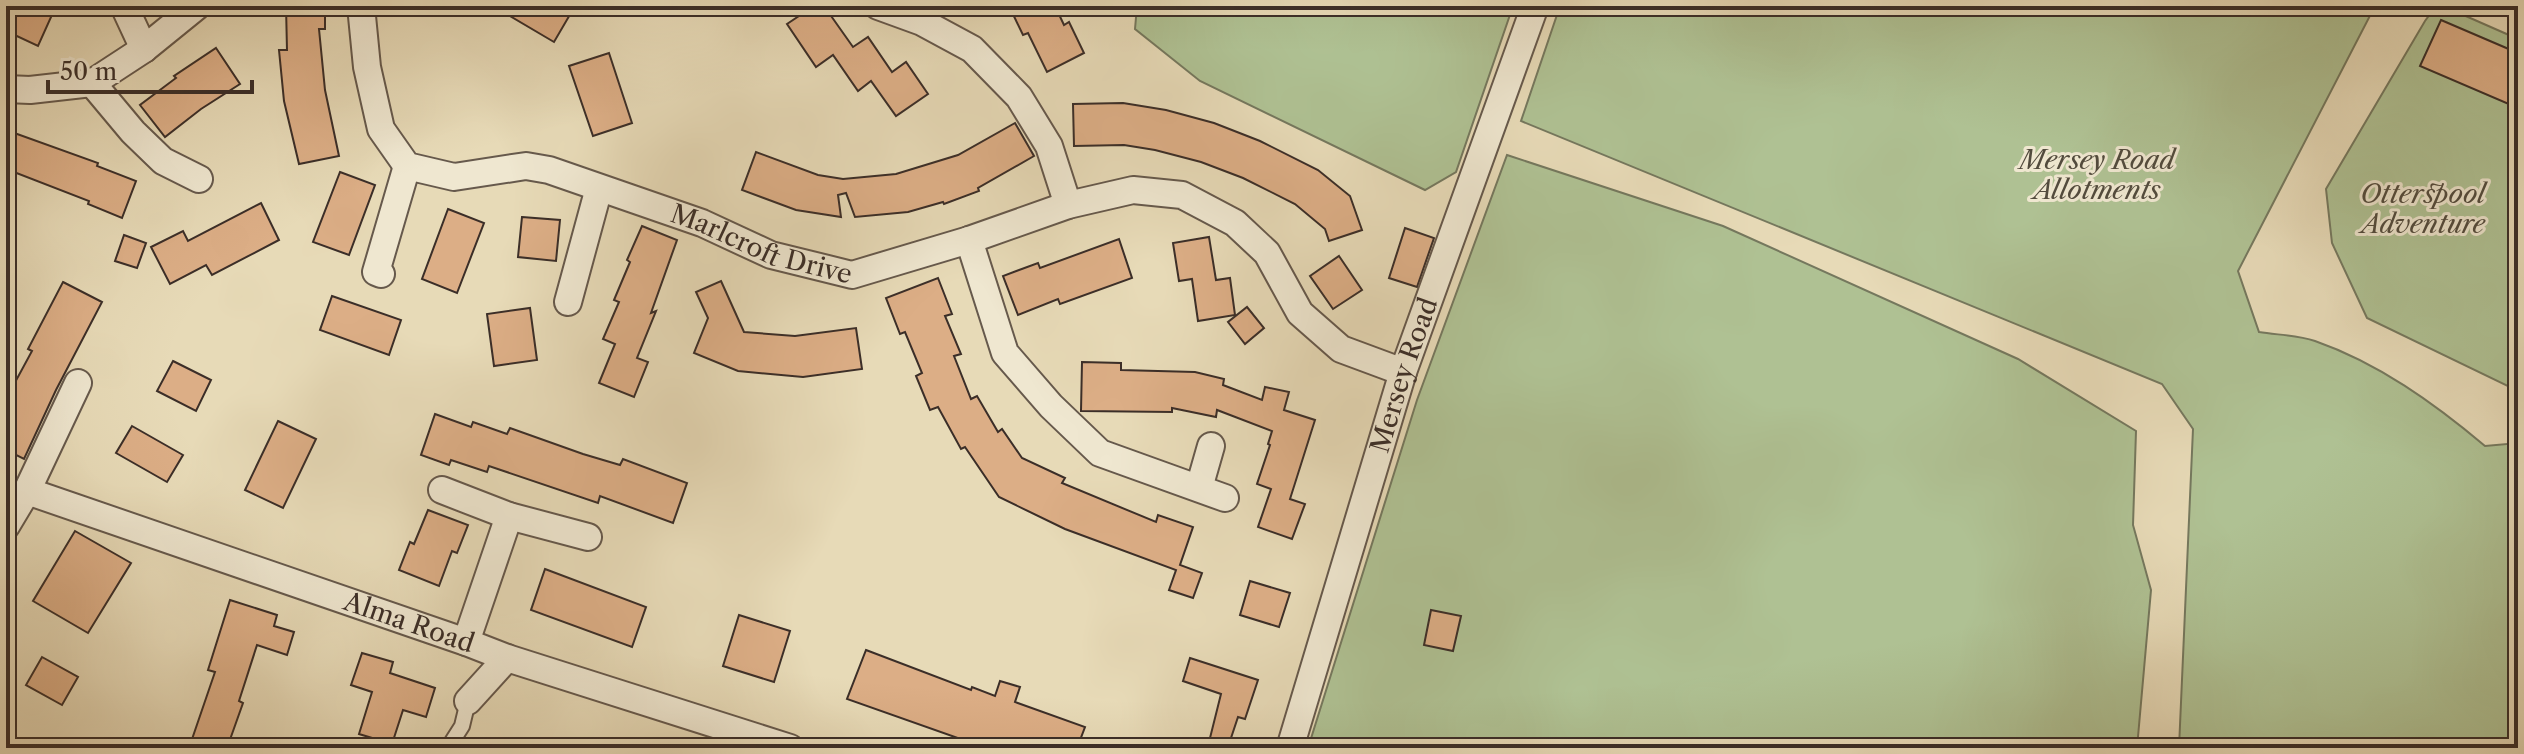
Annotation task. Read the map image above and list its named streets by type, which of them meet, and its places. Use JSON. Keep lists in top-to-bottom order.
{
  "streets": {
    "street": ["Marlcroft Drive", "Mersey Road", "Alma Road"]
  },
  "crossings": [
    ["Marlcroft Drive", "Mersey Road"]
  ],
  "parks": ["Mersey Road Allotments", "Otterspool Adventure"],
  "scale_bar": "50 m"
}
